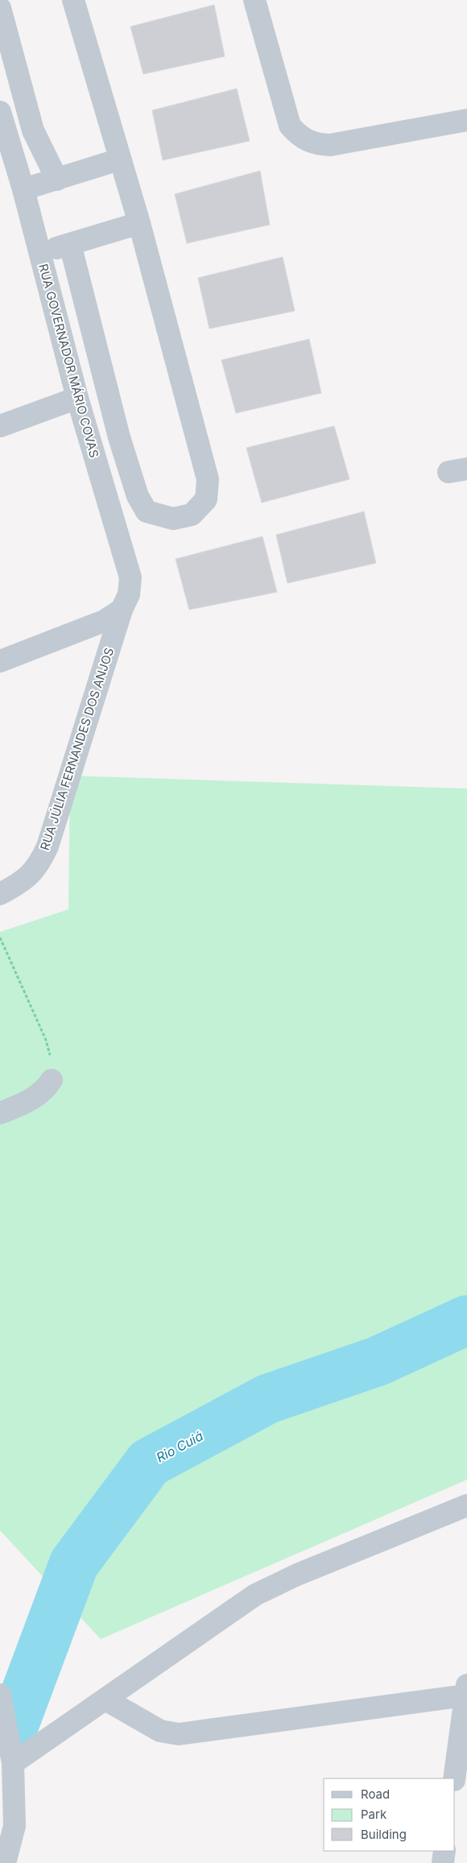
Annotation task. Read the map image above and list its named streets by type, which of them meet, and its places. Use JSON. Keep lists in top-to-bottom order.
{
  "streets": {
    "street": ["RUA GOVERNADOR MÁRIO COVAS", "RUA JÚLIA FERNANDES DOS ANJOS"]
  },
  "crossings": [
    ["RUA GOVERNADOR MÁRIO COVAS", "RUA JÚLIA FERNANDES DOS ANJOS"]
  ],
  "water": ["Rio Cuiá"],
  "legend": ["Road", "Park", "Building"]
}
